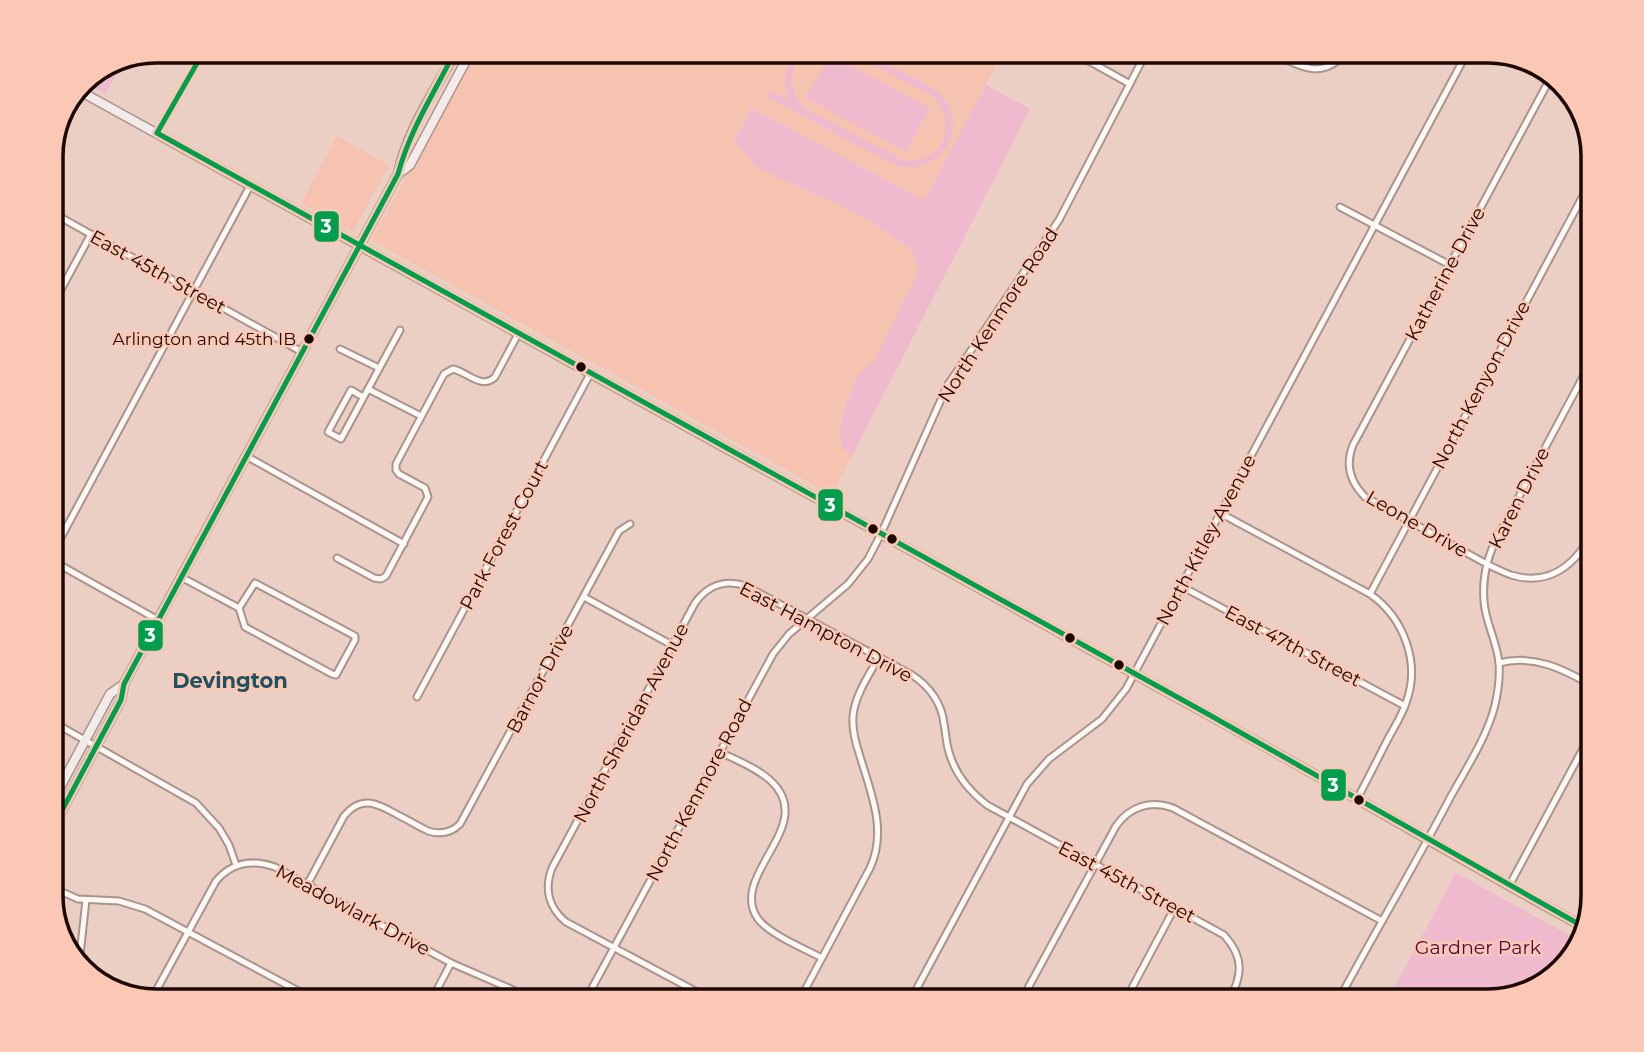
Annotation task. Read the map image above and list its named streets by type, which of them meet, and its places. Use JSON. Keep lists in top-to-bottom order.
{
  "streets": {
    "street": [
      "East 45th Street",
      "Katherine Drive",
      "North Kenmore Road",
      "North Kenyon Drive",
      "Karen Drive",
      "Leone Drive",
      "Park Forest Court",
      "North Kitley Avenue",
      "East Hampton Drive",
      "East 47th Street",
      "Barnor Drive",
      "North Sheridan Avenue",
      "Meadowlark Drive"
    ]
  },
  "crossings": [
    ["East 45th Street", "North Kitley Avenue"],
    ["East 45th Street", "East Hampton Drive"],
    ["Katherine Drive", "Leone Drive"],
    ["North Kenmore Road", "East Hampton Drive"],
    ["North Kenmore Road", "North Sheridan Avenue"],
    ["North Kenyon Drive", "Leone Drive"],
    ["Karen Drive", "Leone Drive"],
    ["North Kitley Avenue", "East Hampton Drive"],
    ["North Kitley Avenue", "East 47th Street"],
    ["East Hampton Drive", "North Sheridan Avenue"],
    ["Barnor Drive", "Meadowlark Drive"]
  ],
  "districts": ["Devington"],
  "parks": ["Gardner Park"],
  "places": ["Arlington and 45th IB"],
  "lines": ["transit line 3"]
}
